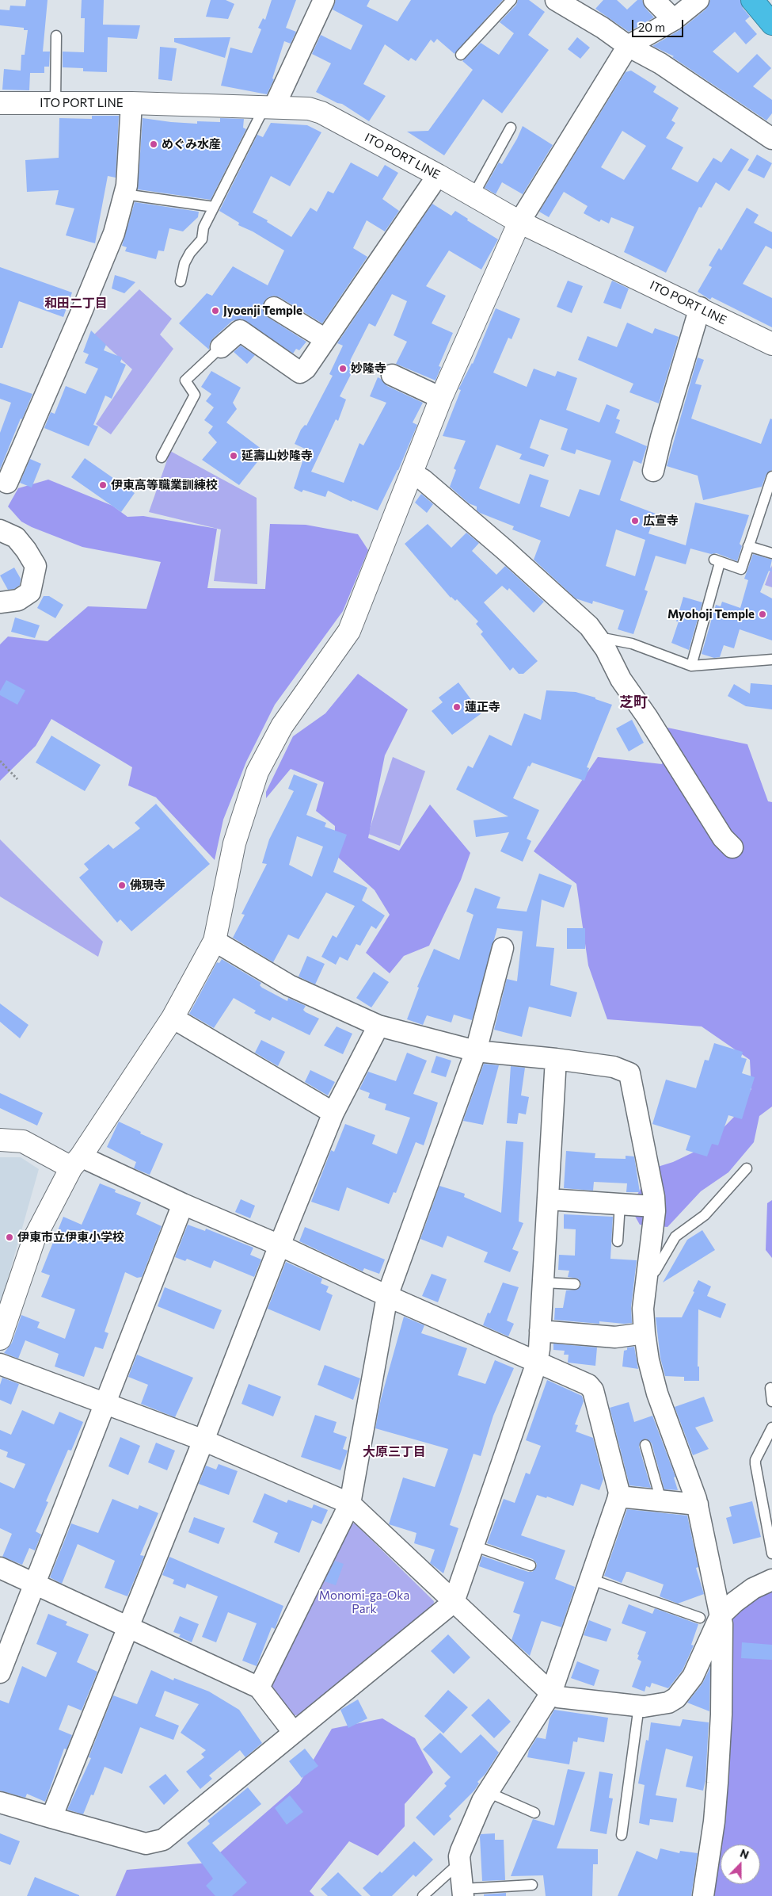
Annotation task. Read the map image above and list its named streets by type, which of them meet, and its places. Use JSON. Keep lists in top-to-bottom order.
{
  "streets": {
    "street": ["ITO PORT LINE"]
  },
  "districts": ["和田二丁目", "芝町", "大原三丁目"],
  "parks": ["Monomi-ga-Oka Park"],
  "places": [
    "めぐみ水産",
    "Jyoenji Temple",
    "妙隆寺",
    "延壽山妙隆寺",
    "伊東高等職業訓練校",
    "広宣寺",
    "Myohoji Temple",
    "蓮正寺",
    "佛現寺",
    "伊東市立伊東小学校"
  ],
  "scale_bar": "20 m",
  "north": "top"
}
